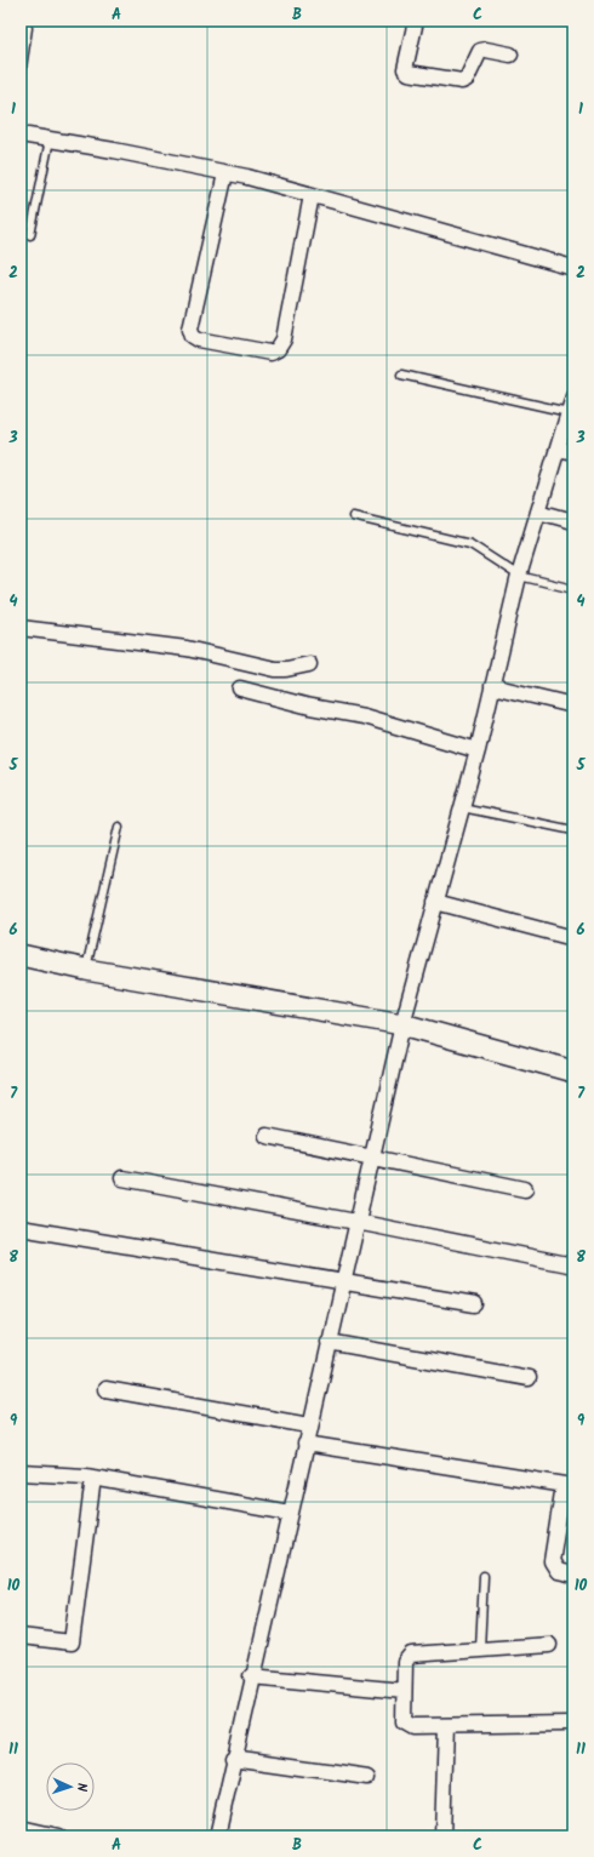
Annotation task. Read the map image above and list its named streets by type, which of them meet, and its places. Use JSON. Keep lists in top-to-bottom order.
{
  "north": "right",
  "grid": {
    "columns": ["A", "B", "C"],
    "rows": [
      "1",
      "2",
      "3",
      "4",
      "5",
      "6",
      "7",
      "8",
      "9",
      "10",
      "11"
    ]
  }
}
